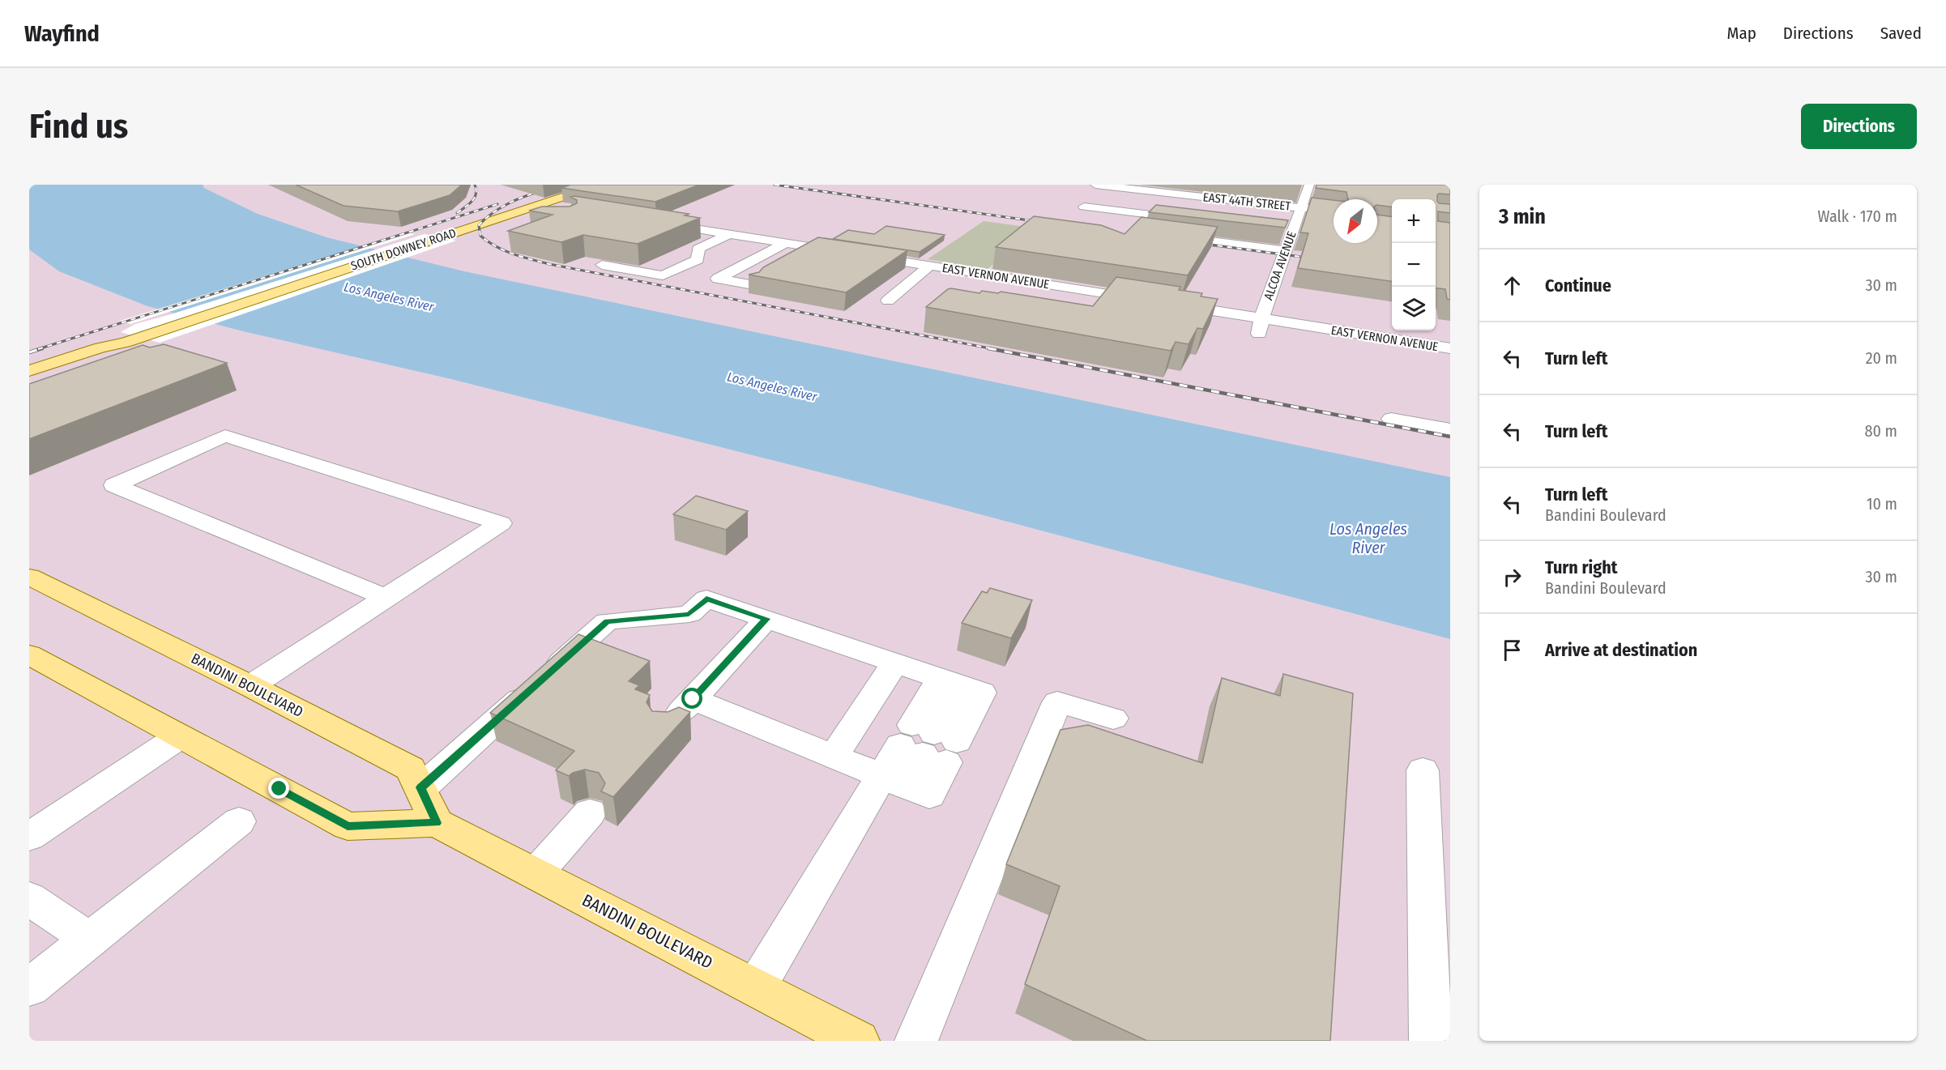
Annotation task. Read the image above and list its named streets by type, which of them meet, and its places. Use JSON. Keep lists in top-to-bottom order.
{
  "streets": {
    "main road": ["SOUTH DOWNEY ROAD", "BANDINI BOULEVARD"],
    "street": ["EAST 44TH STREET", "ALCOA AVENUE", "EAST VERNON AVENUE"]
  },
  "crossings": [
    ["EAST 44TH STREET", "ALCOA AVENUE"],
    ["ALCOA AVENUE", "EAST VERNON AVENUE"]
  ],
  "water": ["Los Angeles River"],
  "north": "bottom left",
  "page": {
    "header": "Wayfind",
    "nav": ["Map", "Directions", "Saved"],
    "buttons": "Directions",
    "title": "Find us",
    "heading": ["3 min", "Walk · 170 m"],
    "map_buttons": ["+", "−"],
    "list": [
      ["Continue", "30 m"],
      ["Turn left", "20 m"],
      ["Turn left", "80 m"],
      ["Turn left", "Bandini Boulevard", "10 m"],
      ["Turn right", "Bandini Boulevard", "30 m"],
      "Arrive at destination"
    ]
  }
}
